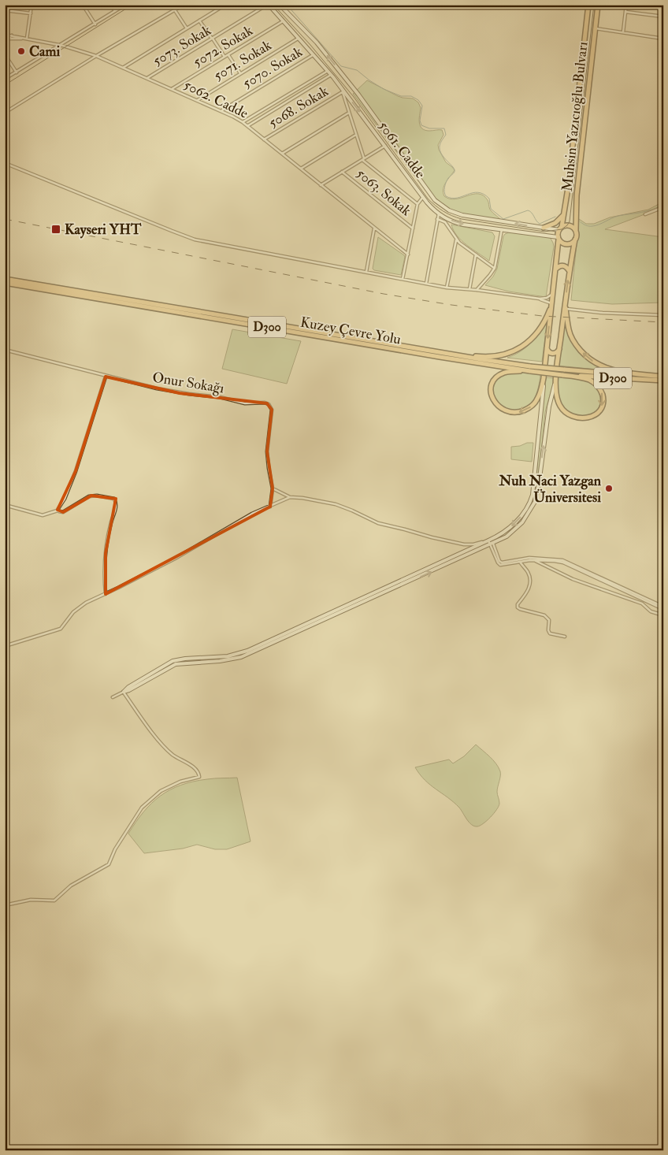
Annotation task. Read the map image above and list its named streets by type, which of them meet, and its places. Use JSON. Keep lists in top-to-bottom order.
{
  "streets": {
    "highway": ["Muhsin Yazıcıoğlu Bulvarı", "D300", "Kuzey Çevre Yolu"],
    "street": [
      "5073. Sokak",
      "5072. Sokak",
      "5071. Sokak",
      "5070. Sokak",
      "5062. Cadde",
      "5068. Sokak",
      "5061. Cadde",
      "5063. Sokak",
      "Onur Sokağı"
    ]
  },
  "crossings": [
    ["5073. Sokak", "5062. Cadde"],
    ["5073. Sokak", "5061. Cadde"],
    ["5072. Sokak", "5062. Cadde"],
    ["5072. Sokak", "5061. Cadde"],
    ["5071. Sokak", "5062. Cadde"],
    ["5071. Sokak", "5061. Cadde"],
    ["5070. Sokak", "5062. Cadde"],
    ["5070. Sokak", "5061. Cadde"],
    ["5062. Cadde", "5068. Sokak"],
    ["5068. Sokak", "5061. Cadde"],
    ["Muhsin Yazıcıoğlu Bulvarı", "5061. Cadde"],
    ["D300", "Kuzey Çevre Yolu"]
  ],
  "places": {
    "other": ["Cami", "Nuh Naci Yazgan Üniversitesi"],
    "transit": ["Kayseri YHT"]
  }
}
